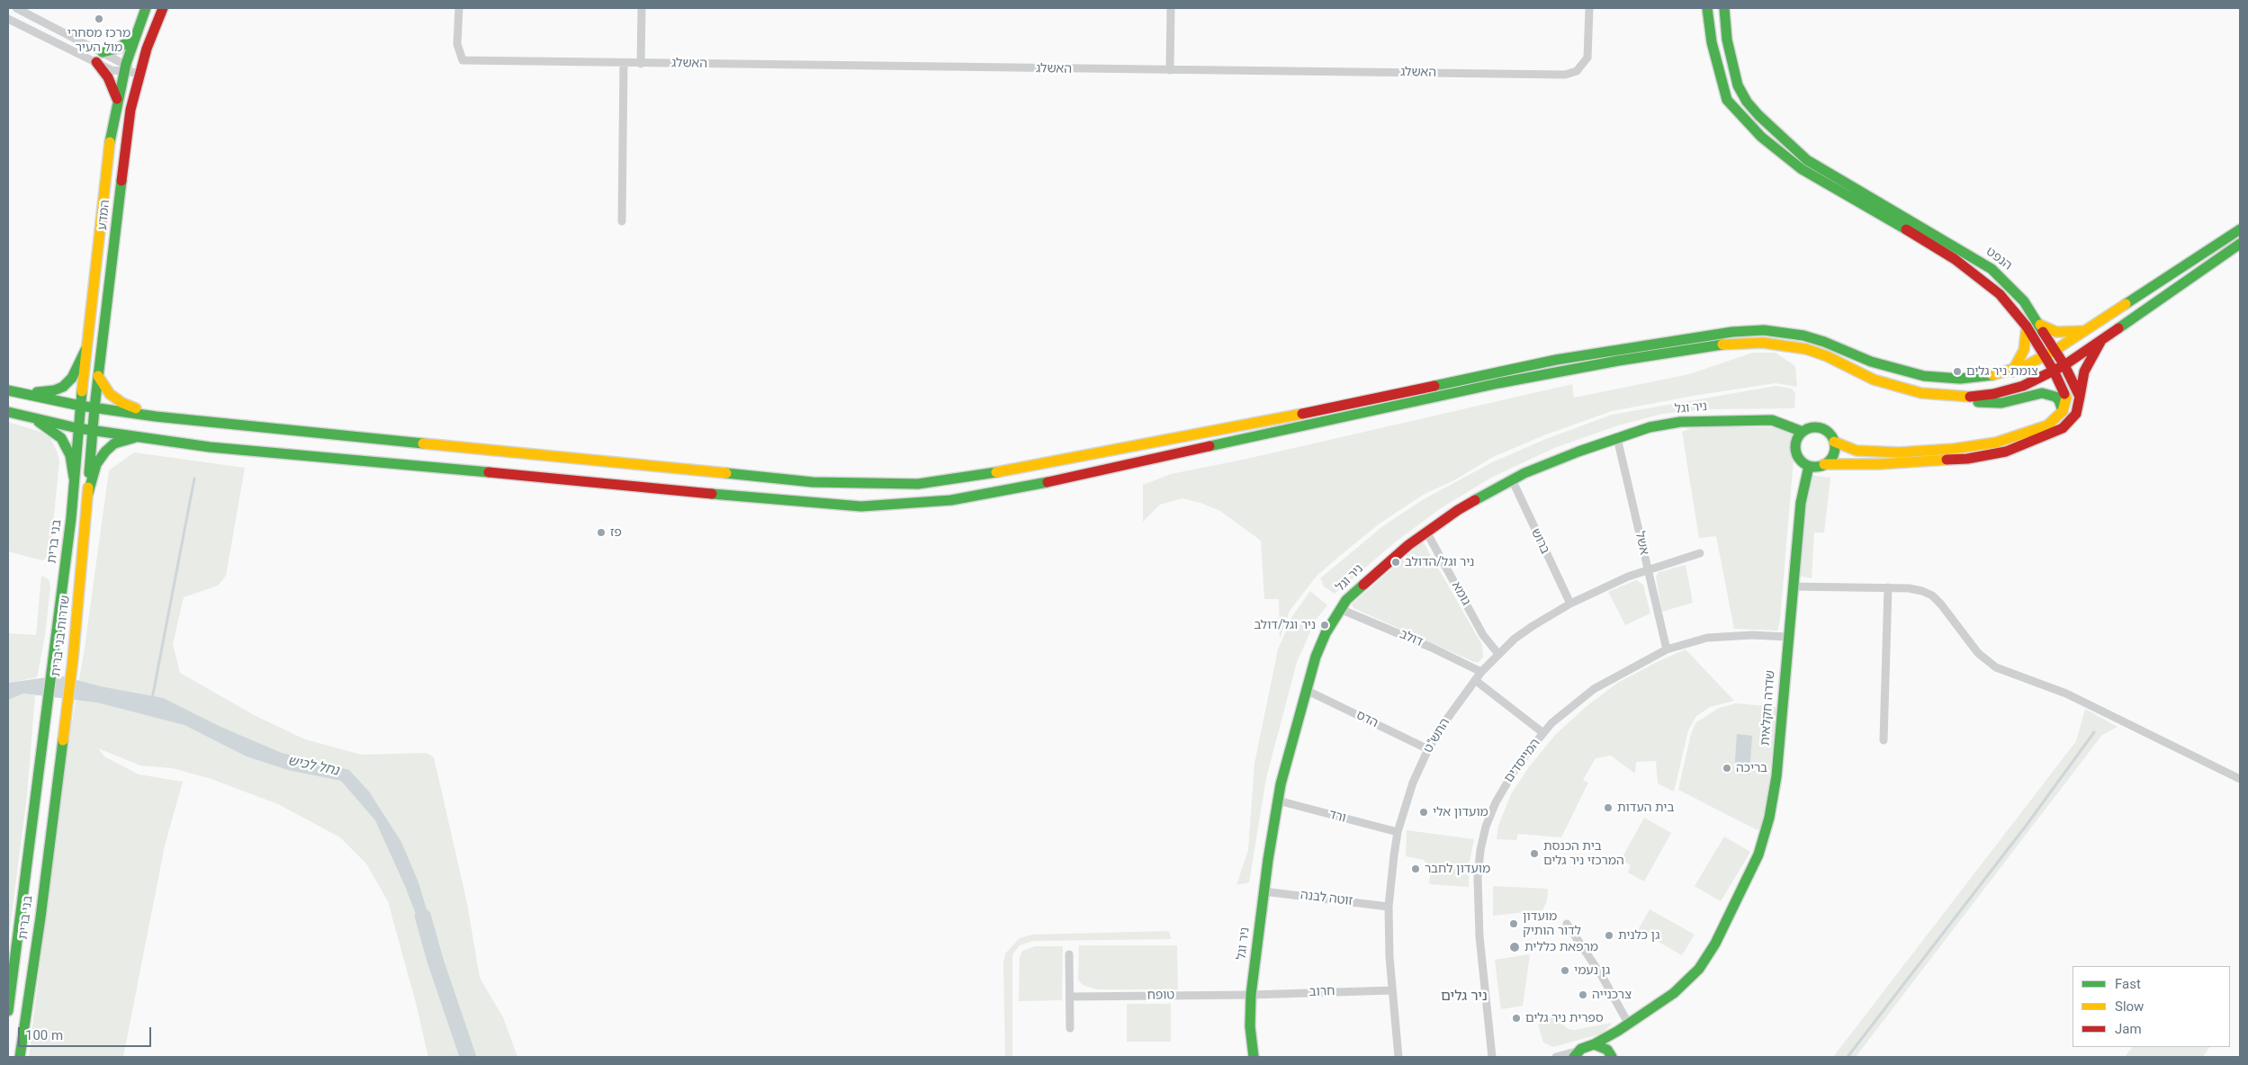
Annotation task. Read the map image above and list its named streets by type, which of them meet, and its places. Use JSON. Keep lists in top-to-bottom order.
{
  "streets": {
    "main road": [
      "המדע",
      "הנפט",
      "ניר וגל",
      "בני ברית",
      "שדרות בני ברית",
      "שדרה חקלאית"
    ],
    "street": [
      "האשלג",
      "ברוש",
      "אשל",
      "גומא",
      "דולב",
      "הדס",
      "התש\"ט",
      "המייסדים",
      "ורד",
      "זוטה לבנה",
      "חרוב",
      "טופח"
    ]
  },
  "crossings": [
    ["ניר וגל", "ברוש"],
    ["ניר וגל", "אשל"],
    ["ניר וגל", "גומא"],
    ["ניר וגל", "דולב"],
    ["ניר וגל", "שדרה חקלאית"],
    ["ניר וגל", "הדס"],
    ["ניר וגל", "ורד"],
    ["ניר וגל", "זוטה לבנה"],
    ["ניר וגל", "חרוב"],
    ["ניר וגל", "טופח"],
    ["בני ברית", "שדרות בני ברית"],
    ["ברוש", "התש\"ט"],
    ["אשל", "התש\"ט"],
    ["אשל", "המייסדים"],
    ["גומא", "התש\"ט"],
    ["דולב", "התש\"ט"],
    ["שדרה חקלאית", "המייסדים"],
    ["הדס", "התש\"ט"],
    ["התש\"ט", "ורד"],
    ["התש\"ט", "זוטה לבנה"],
    ["התש\"ט", "חרוב"],
    ["חרוב", "טופח"]
  ],
  "districts": ["ניר גלים"],
  "water": ["נחל לכיש"],
  "places": [
    "מרכז מסחרי מול העיר",
    "צומת ניר גלים",
    "פז",
    "ניר וגל/הדולב",
    "ניר וגל/דולב",
    "בריכה",
    "בית העדות",
    "מועדון אלי",
    "בית הכנסת המרכזי ניר גלים",
    "מועדון לחבר",
    "מועדון לדור הותיק",
    "גן כלנית",
    "מרפאת כללית",
    "גן נעמי",
    "צרכנייה",
    "ספרית ניר גלים"
  ],
  "legend": ["Fast", "Slow", "Jam"],
  "scale_bar": "100 m"
}
